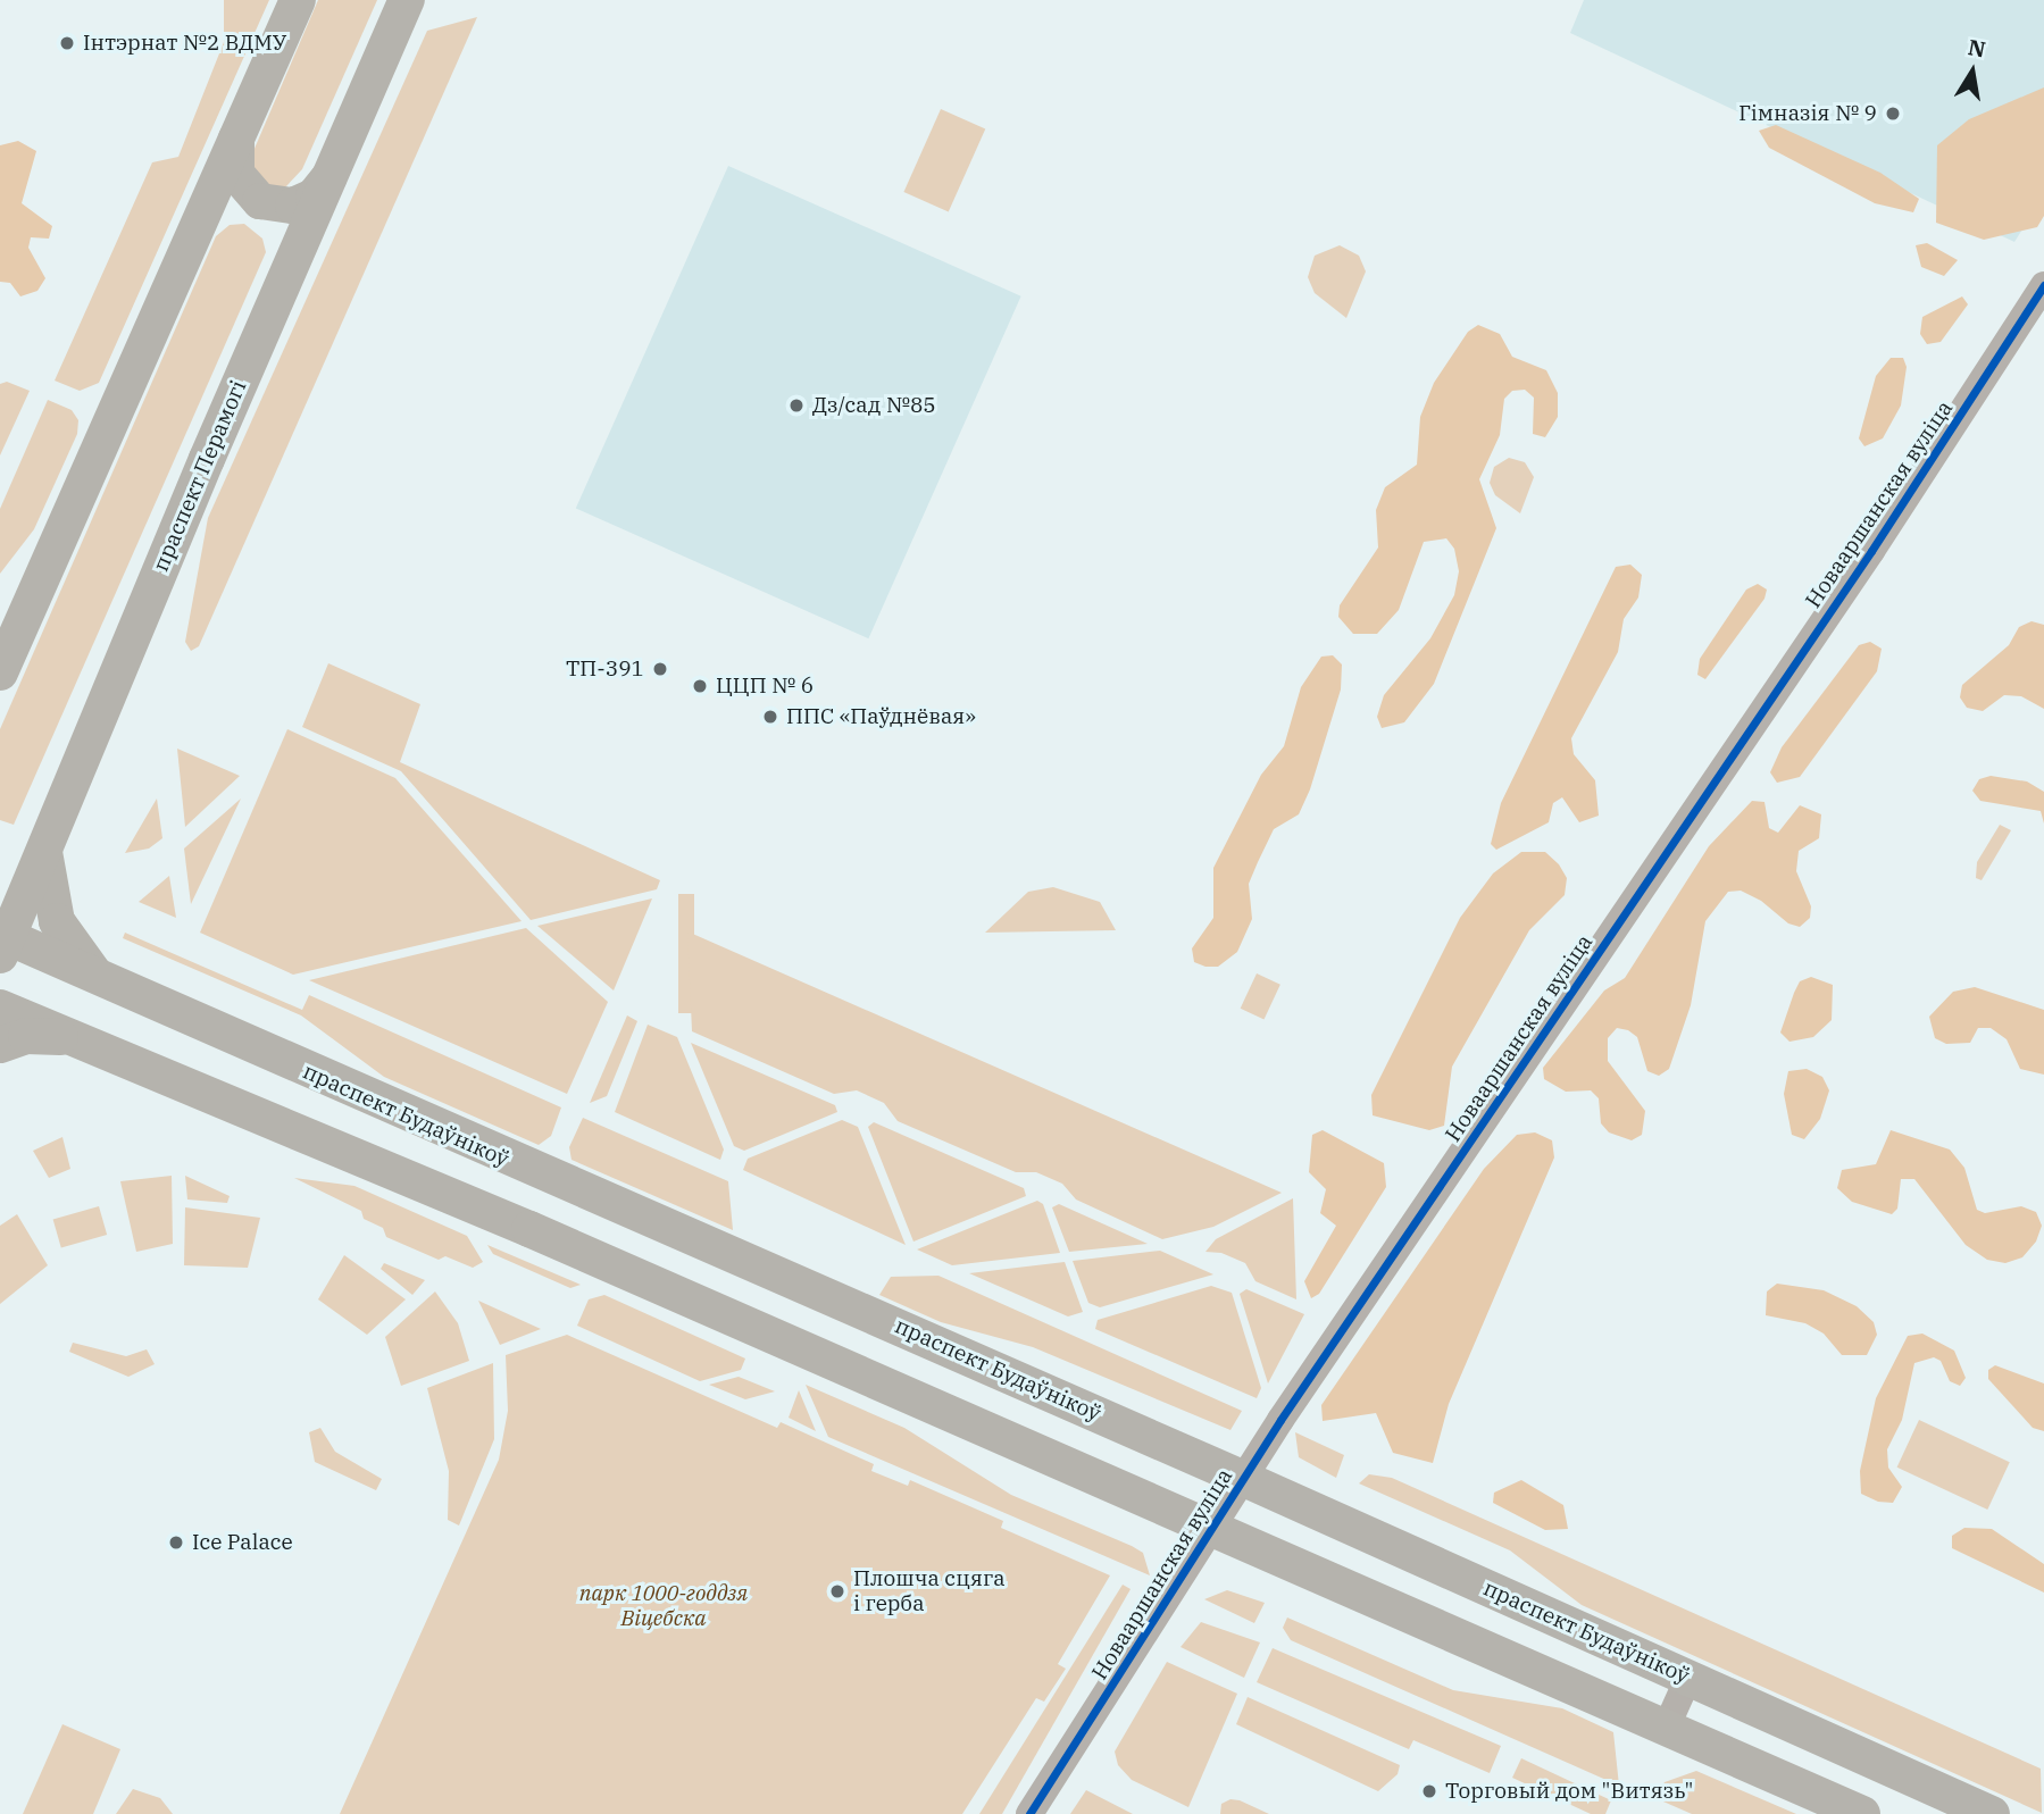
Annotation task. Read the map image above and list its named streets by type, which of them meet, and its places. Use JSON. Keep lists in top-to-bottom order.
{
  "streets": {
    "main road": ["праспект Перамогі", "праспект Будаўнікоў"],
    "street": ["Новааршанская вуліца"]
  },
  "crossings": [
    ["праспект Перамогі", "праспект Будаўнікоў"],
    ["Новааршанская вуліца", "праспект Будаўнікоў"]
  ],
  "parks": ["парк 1000-годдзя Віцебска"],
  "places": [
    "Інтэрнат №2 ВДМУ",
    "Гімназія № 9",
    "Дз/сад №85",
    "ТП-391",
    "ЦЦП № 6",
    "ППС «Паўднёвая»",
    "Ice Palace",
    "Плошча сцяга і герба",
    "Торговый дом \"Витязь\""
  ],
  "north": "top"
}
